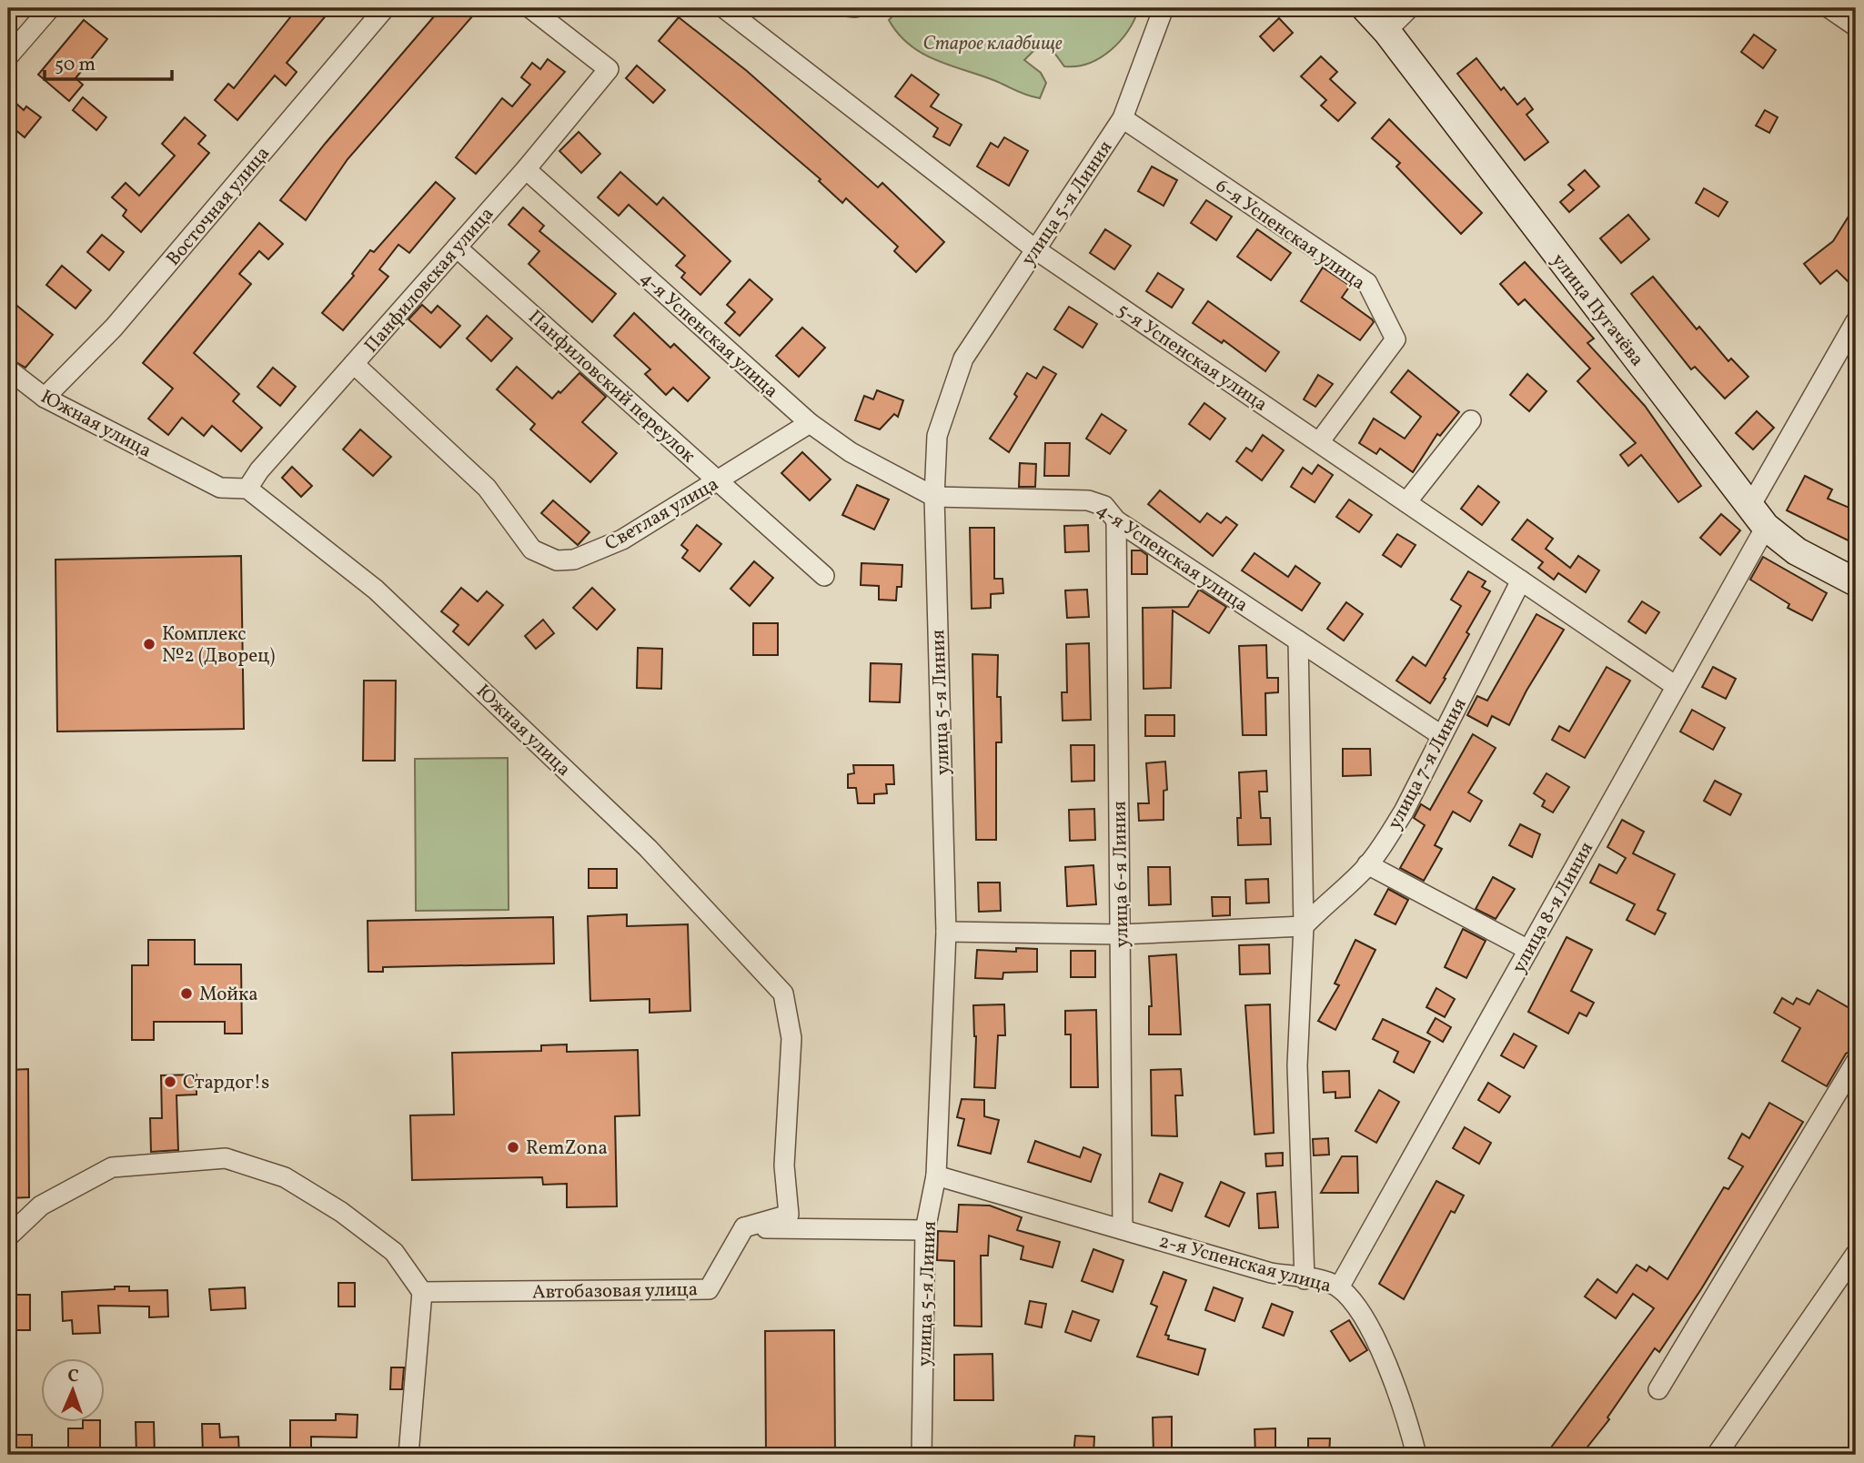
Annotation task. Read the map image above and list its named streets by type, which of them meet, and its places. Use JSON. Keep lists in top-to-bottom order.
{
  "streets": {
    "street": [
      "улица 5-я Линия",
      "Восточная улица",
      "6-я Успенская улица",
      "Панфиловская улица",
      "улица Пугачёва",
      "4-я Успенская улица",
      "5-я Успенская улица",
      "Панфиловский переулок",
      "Южная улица",
      "Светлая улица",
      "улица 7-я Линия",
      "улица 6-я Линия",
      "улица 8-я Линия",
      "2-я Успенская улица",
      "Автобазовая улица"
    ]
  },
  "crossings": [
    ["улица 5-я Линия", "6-я Успенская улица"],
    ["улица 5-я Линия", "4-я Успенская улица"],
    ["улица 5-я Линия", "5-я Успенская улица"],
    ["улица 5-я Линия", "2-я Успенская улица"],
    ["Восточная улица", "Южная улица"],
    ["6-я Успенская улица", "5-я Успенская улица"],
    ["Панфиловская улица", "4-я Успенская улица"],
    ["Панфиловская улица", "Панфиловский переулок"],
    ["Панфиловская улица", "Южная улица"],
    ["Панфиловская улица", "Светлая улица"],
    ["улица Пугачёва", "улица 8-я Линия"],
    ["4-я Успенская улица", "Светлая улица"],
    ["4-я Успенская улица", "улица 7-я Линия"],
    ["4-я Успенская улица", "улица 6-я Линия"],
    ["5-я Успенская улица", "улица 7-я Линия"],
    ["5-я Успенская улица", "улица 8-я Линия"],
    ["Панфиловский переулок", "Светлая улица"],
    ["Южная улица", "Автобазовая улица"],
    ["улица 6-я Линия", "2-я Успенская улица"],
    ["улица 8-я Линия", "2-я Успенская улица"]
  ],
  "parks": ["Старое кладбище"],
  "places": [
    "Комплекс №2 (Дворец)",
    "Мойка",
    "Стардог!s",
    "RemZona"
  ],
  "scale_bar": "50 m",
  "north": "top"
}
